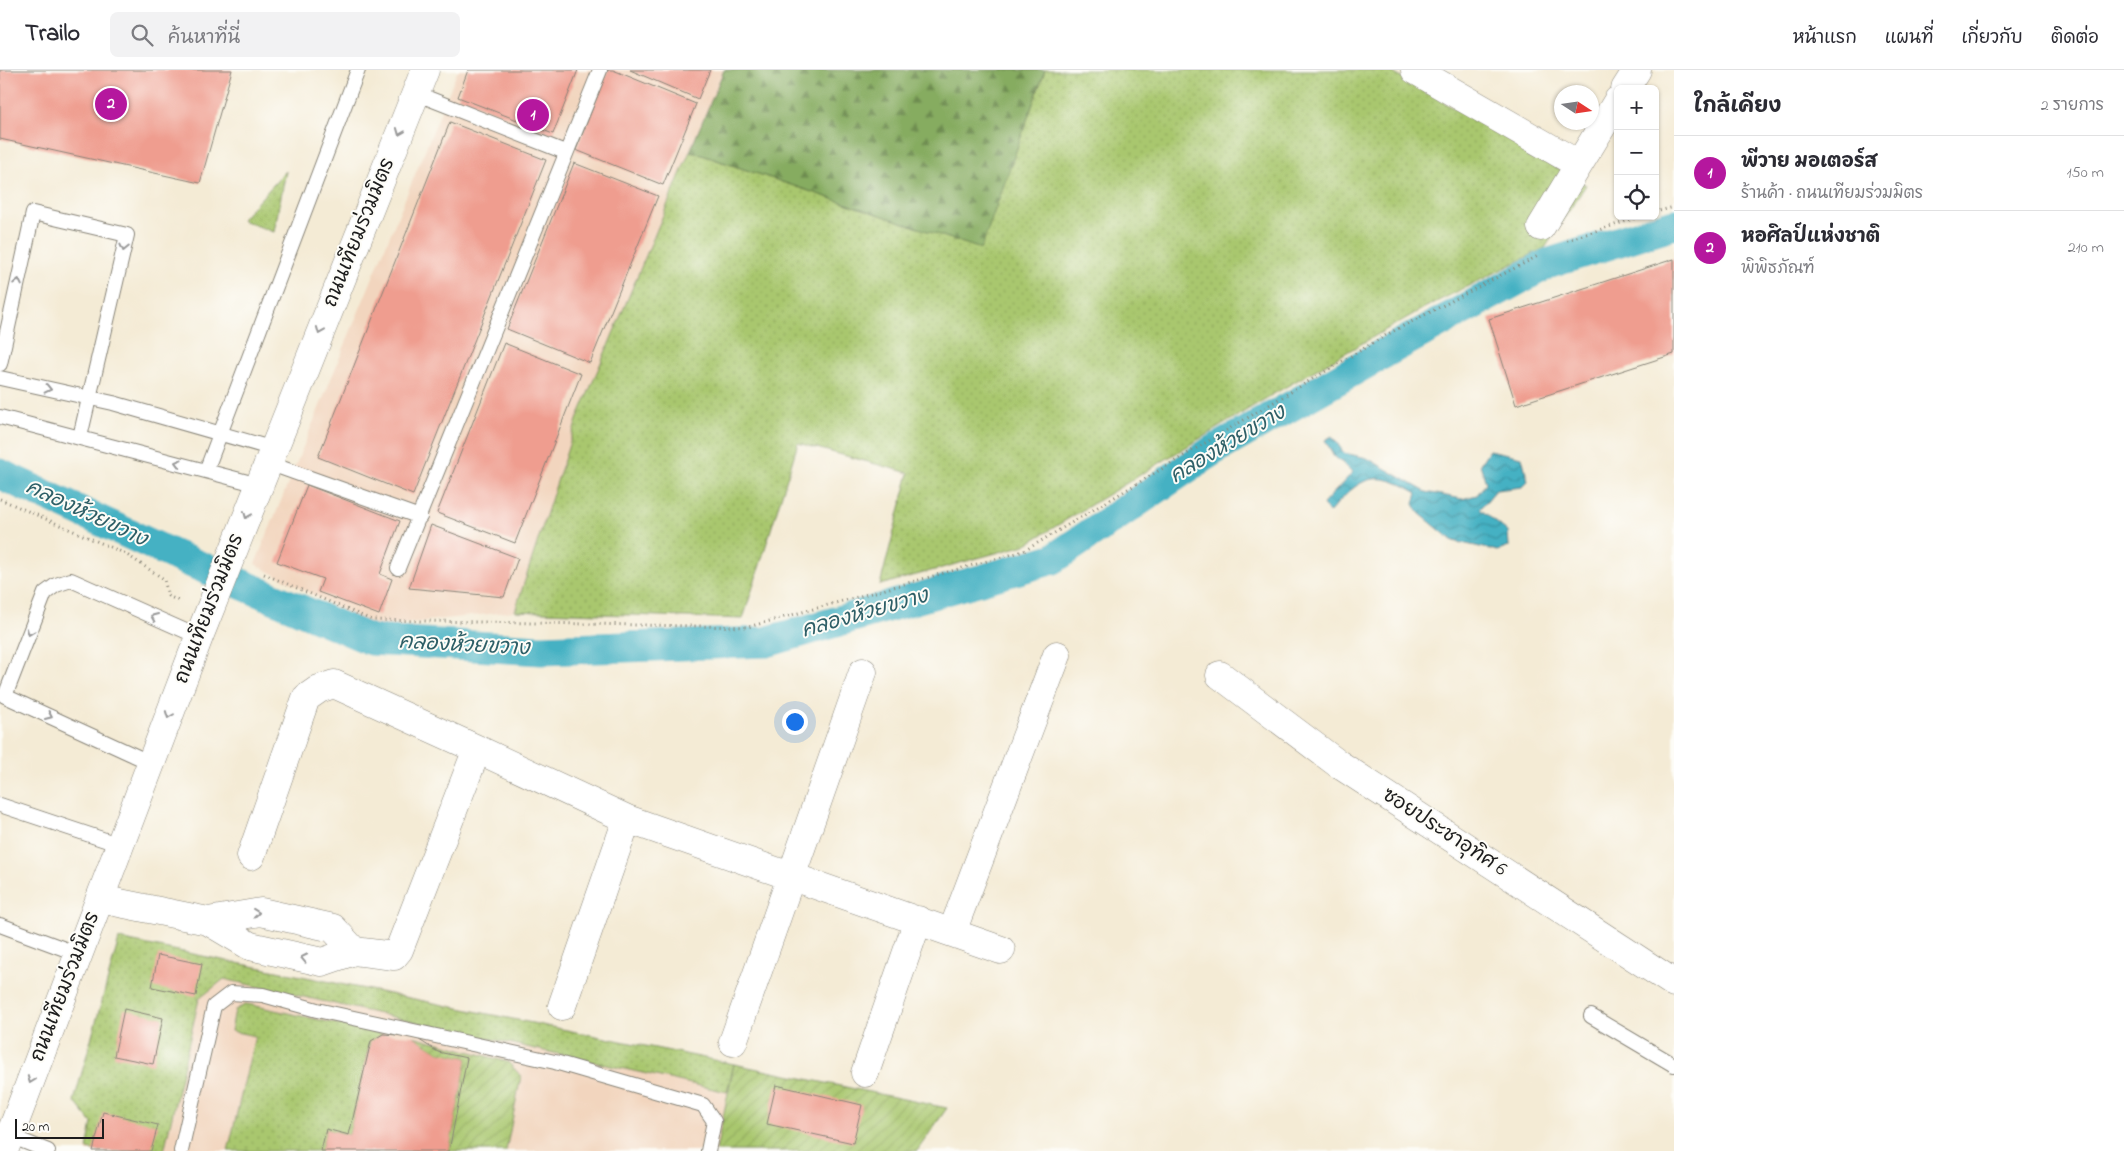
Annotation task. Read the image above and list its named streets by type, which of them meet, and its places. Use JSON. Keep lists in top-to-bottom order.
{
  "streets": {
    "street": ["ถนนเทียมร่วมมิตร", "ซอยประชาอุทิศ 6"]
  },
  "one_way": ["ถนนเทียมร่วมมิตร"],
  "water": ["คลองห้วยขวาง"],
  "scale_bar": "20 m",
  "north": "right",
  "page": {
    "header": "Trailo",
    "search": "ค้นหาที่นี่",
    "nav": [
      "หน้าแรก",
      "แผนที่",
      "เกี่ยวกับ",
      "ติดต่อ"
    ],
    "heading": ["ใกล้เคียง", "2 รายการ"],
    "map_buttons": ["+", "−"],
    "pins": ["2", "1"],
    "list": [
      {
        "mark": "1",
        "name": "พีวาย มอเตอร์ส",
        "note": "ร้านค้า · ถนนเทียมร่วมมิตร",
        "value": "150 m"
      },
      {
        "mark": "2",
        "name": "หอศิลป์แห่งชาติ",
        "note": "พิพิธภัณฑ์",
        "value": "210 m"
      }
    ],
    "scale": "20 m"
  }
}
